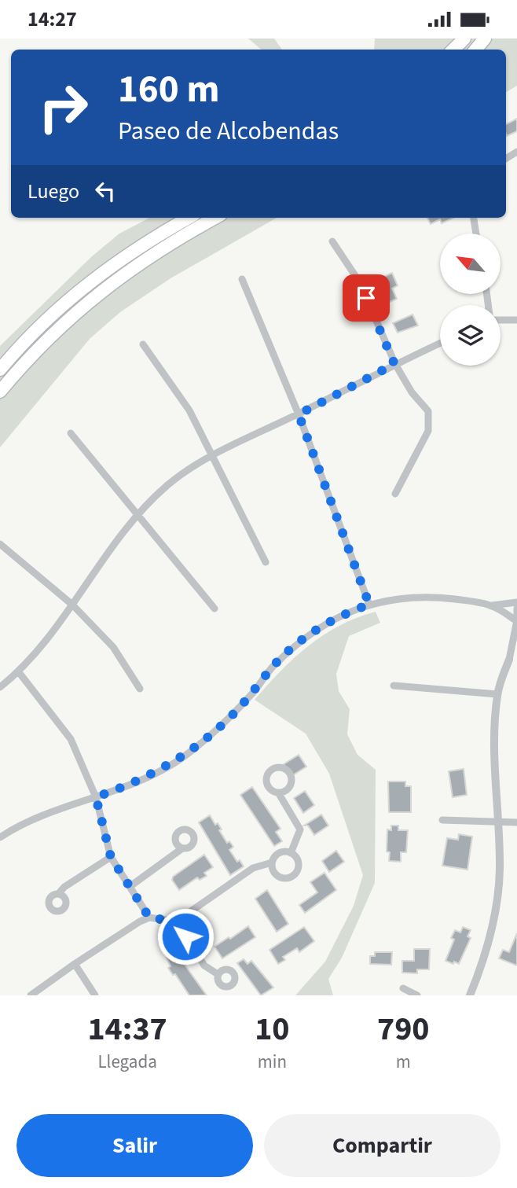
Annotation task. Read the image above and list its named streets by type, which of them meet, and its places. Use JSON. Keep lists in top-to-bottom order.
{
  "north": "top left",
  "page": {
    "status": "14:27",
    "turn": ["160 m", "Paseo de Alcobendas"],
    "then": "Luego",
    "eta": [
      "14:37",
      "Llegada",
      "10",
      "min",
      "790",
      "m"
    ],
    "buttons": ["Salir", "Compartir"]
  }
}
